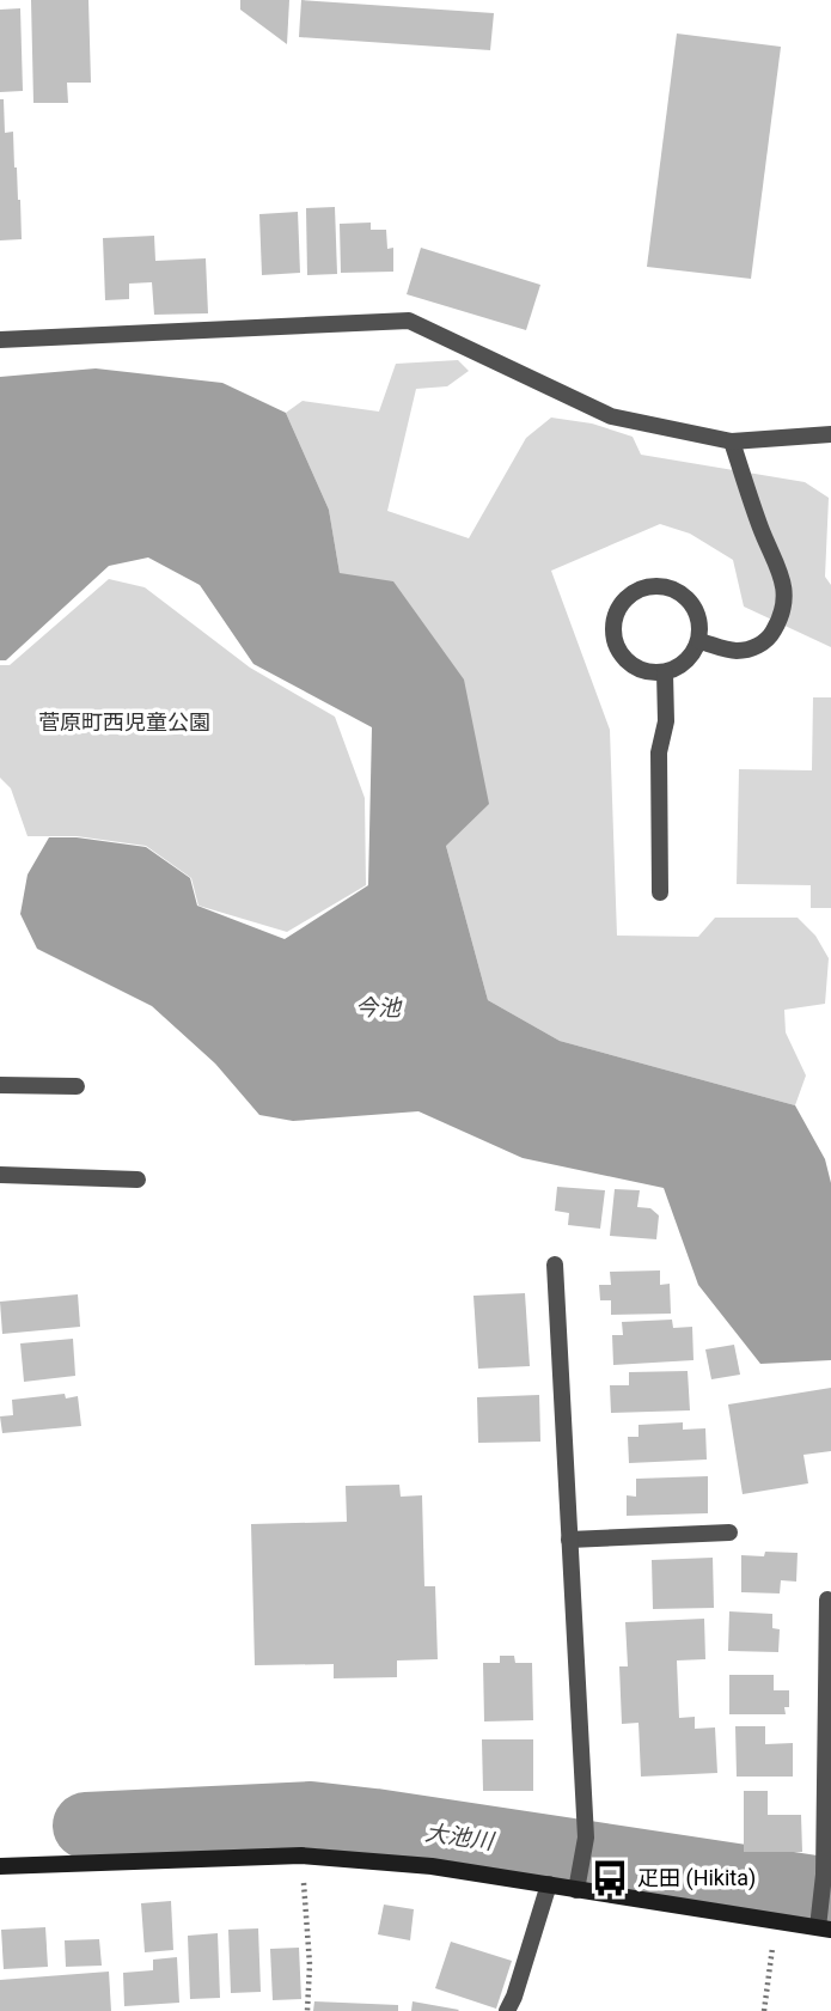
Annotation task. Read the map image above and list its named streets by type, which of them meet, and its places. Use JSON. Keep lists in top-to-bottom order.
{
  "water": ["今池", "大池川"],
  "parks": ["菅原町西児童公園"],
  "places": {
    "bus stop": ["疋田 (Hikita)"]
  }
}
